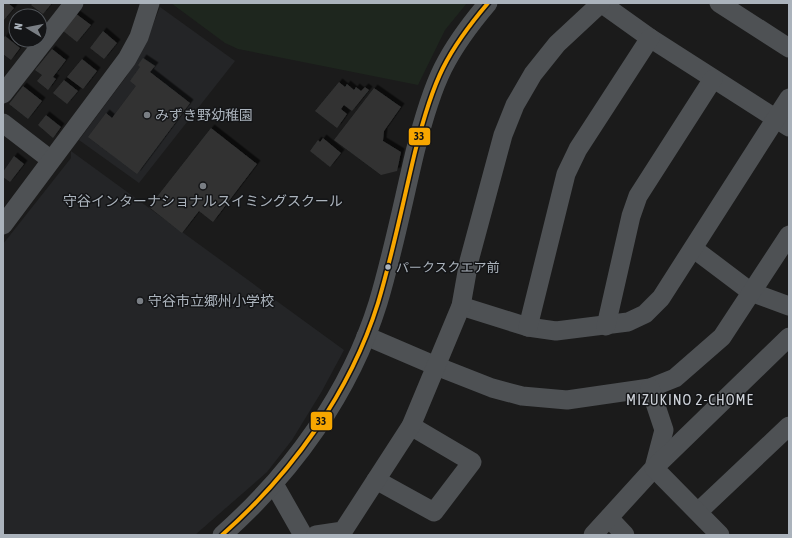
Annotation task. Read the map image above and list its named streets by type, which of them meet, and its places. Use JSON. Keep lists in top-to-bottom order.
{
  "districts": ["MIZUKINO 2-CHOME"],
  "places": [
    "みずき野幼稚園",
    "守谷インターナショナルスイミングスクール",
    "パークスクエア前",
    "守谷市立郷州小学校"
  ],
  "lines": ["transit line 33"],
  "north": "left"
}
